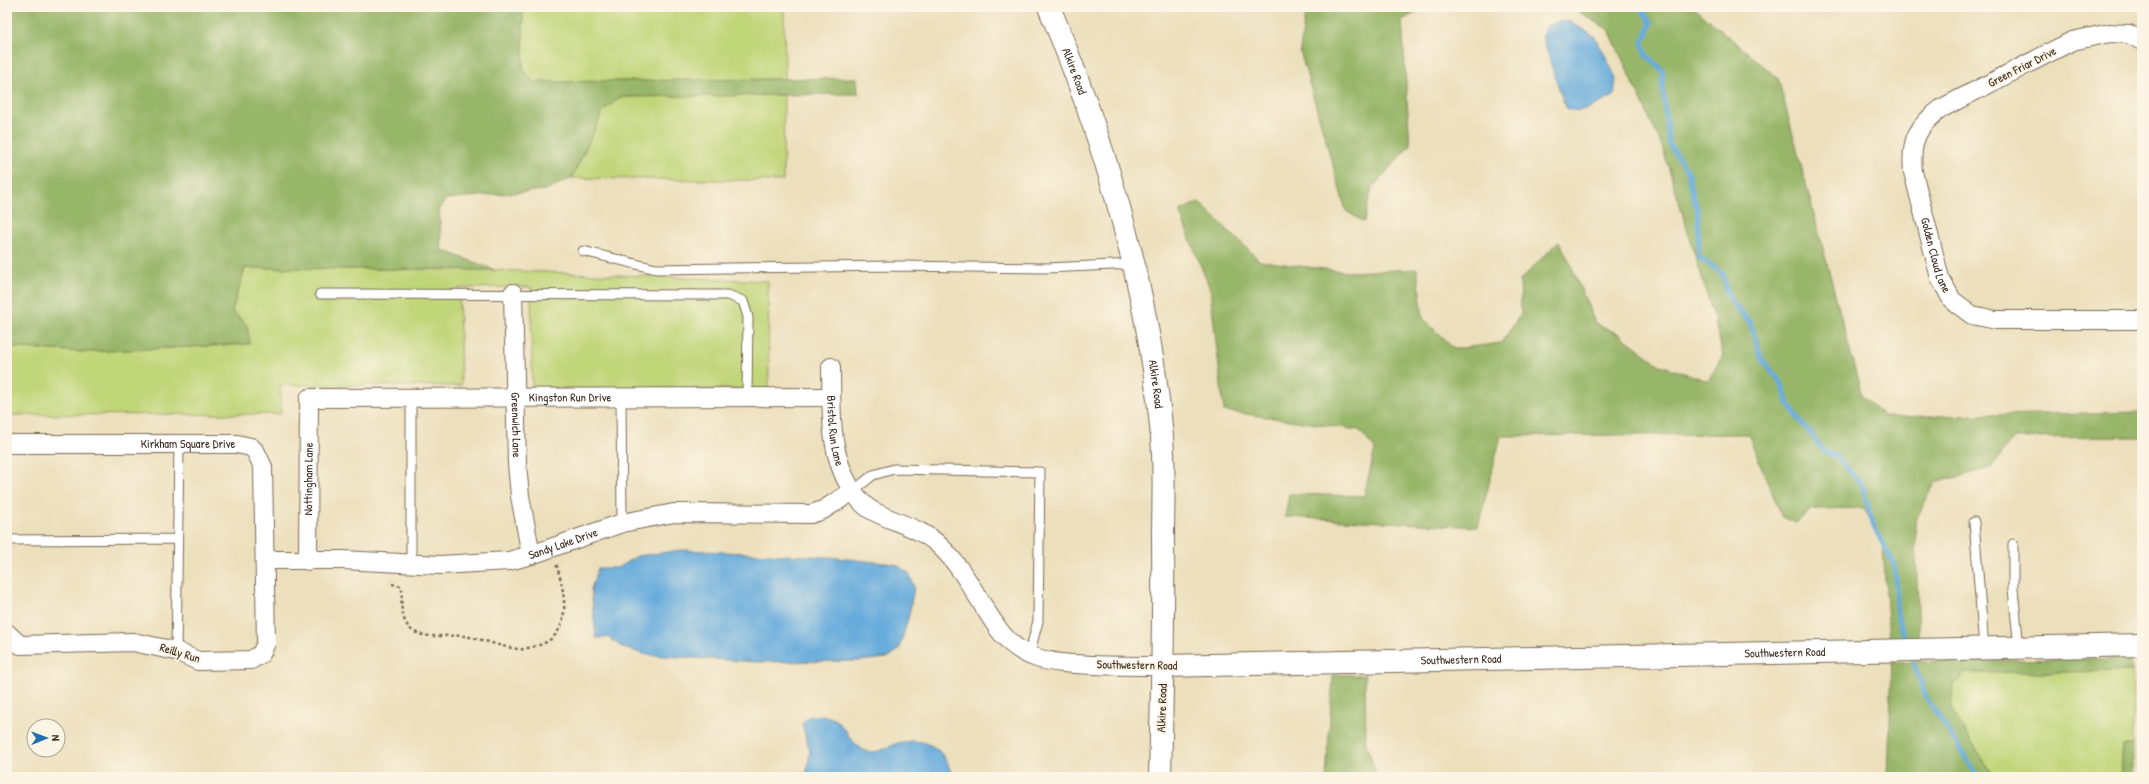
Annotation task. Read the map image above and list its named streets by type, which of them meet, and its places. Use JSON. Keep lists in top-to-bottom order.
{
  "streets": {
    "street": [
      "Green Friar Drive",
      "Alkire Road",
      "Golden Cloud Lane",
      "Kingston Run Drive",
      "Greenwich Lane",
      "Bristol Run Lane",
      "Kirkham Square Drive",
      "Nottingham Lane",
      "Sandy Lake Drive",
      "Reilly Run",
      "Southwestern Road"
    ]
  },
  "crossings": [
    ["Green Friar Drive", "Golden Cloud Lane"],
    ["Alkire Road", "Southwestern Road"],
    ["Kingston Run Drive", "Greenwich Lane"],
    ["Kingston Run Drive", "Bristol Run Lane"],
    ["Kingston Run Drive", "Nottingham Lane"],
    ["Greenwich Lane", "Sandy Lake Drive"],
    ["Bristol Run Lane", "Sandy Lake Drive"],
    ["Bristol Run Lane", "Southwestern Road"],
    ["Kirkham Square Drive", "Sandy Lake Drive"],
    ["Kirkham Square Drive", "Reilly Run"],
    ["Nottingham Lane", "Sandy Lake Drive"],
    ["Sandy Lake Drive", "Reilly Run"],
    ["Sandy Lake Drive", "Southwestern Road"]
  ],
  "north": "right"
}
